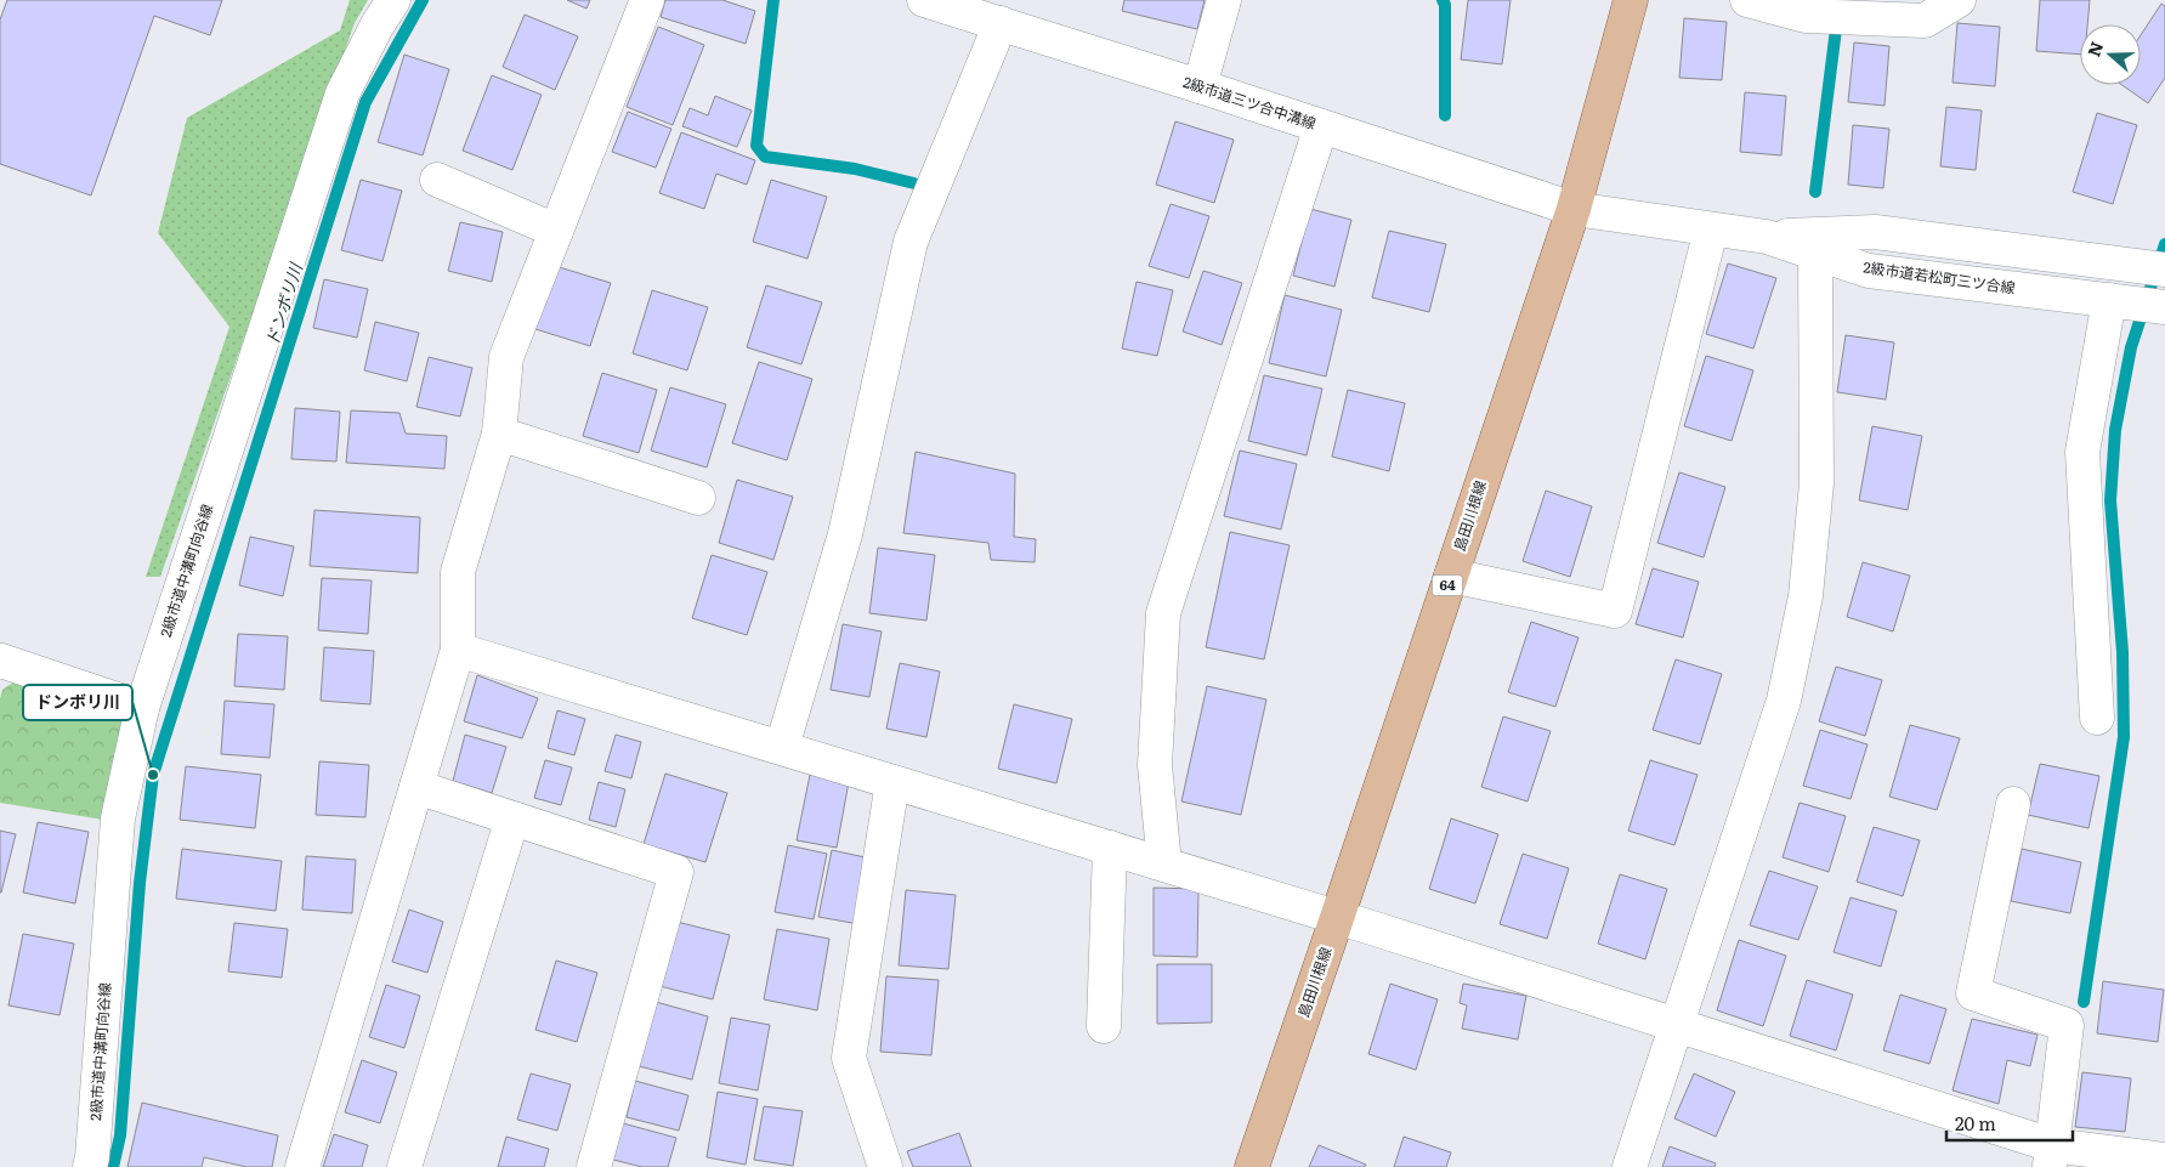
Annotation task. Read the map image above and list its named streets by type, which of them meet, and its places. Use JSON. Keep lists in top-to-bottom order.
{
  "streets": {
    "main road": ["島田川根線", "64"],
    "street": ["2級市道三ツ合中溝線", "2級市道若松町三ツ合線", "2級市道中溝町向谷線"]
  },
  "crossings": [
    ["2級市道三ツ合中溝線", "2級市道若松町三ツ合線"],
    ["2級市道三ツ合中溝線", "島田川根線"],
    ["2級市道若松町三ツ合線", "島田川根線"]
  ],
  "water": ["ドンボリ川"],
  "places": ["ドンボリ川"],
  "scale_bar": "20 m",
  "north": "left"
}
